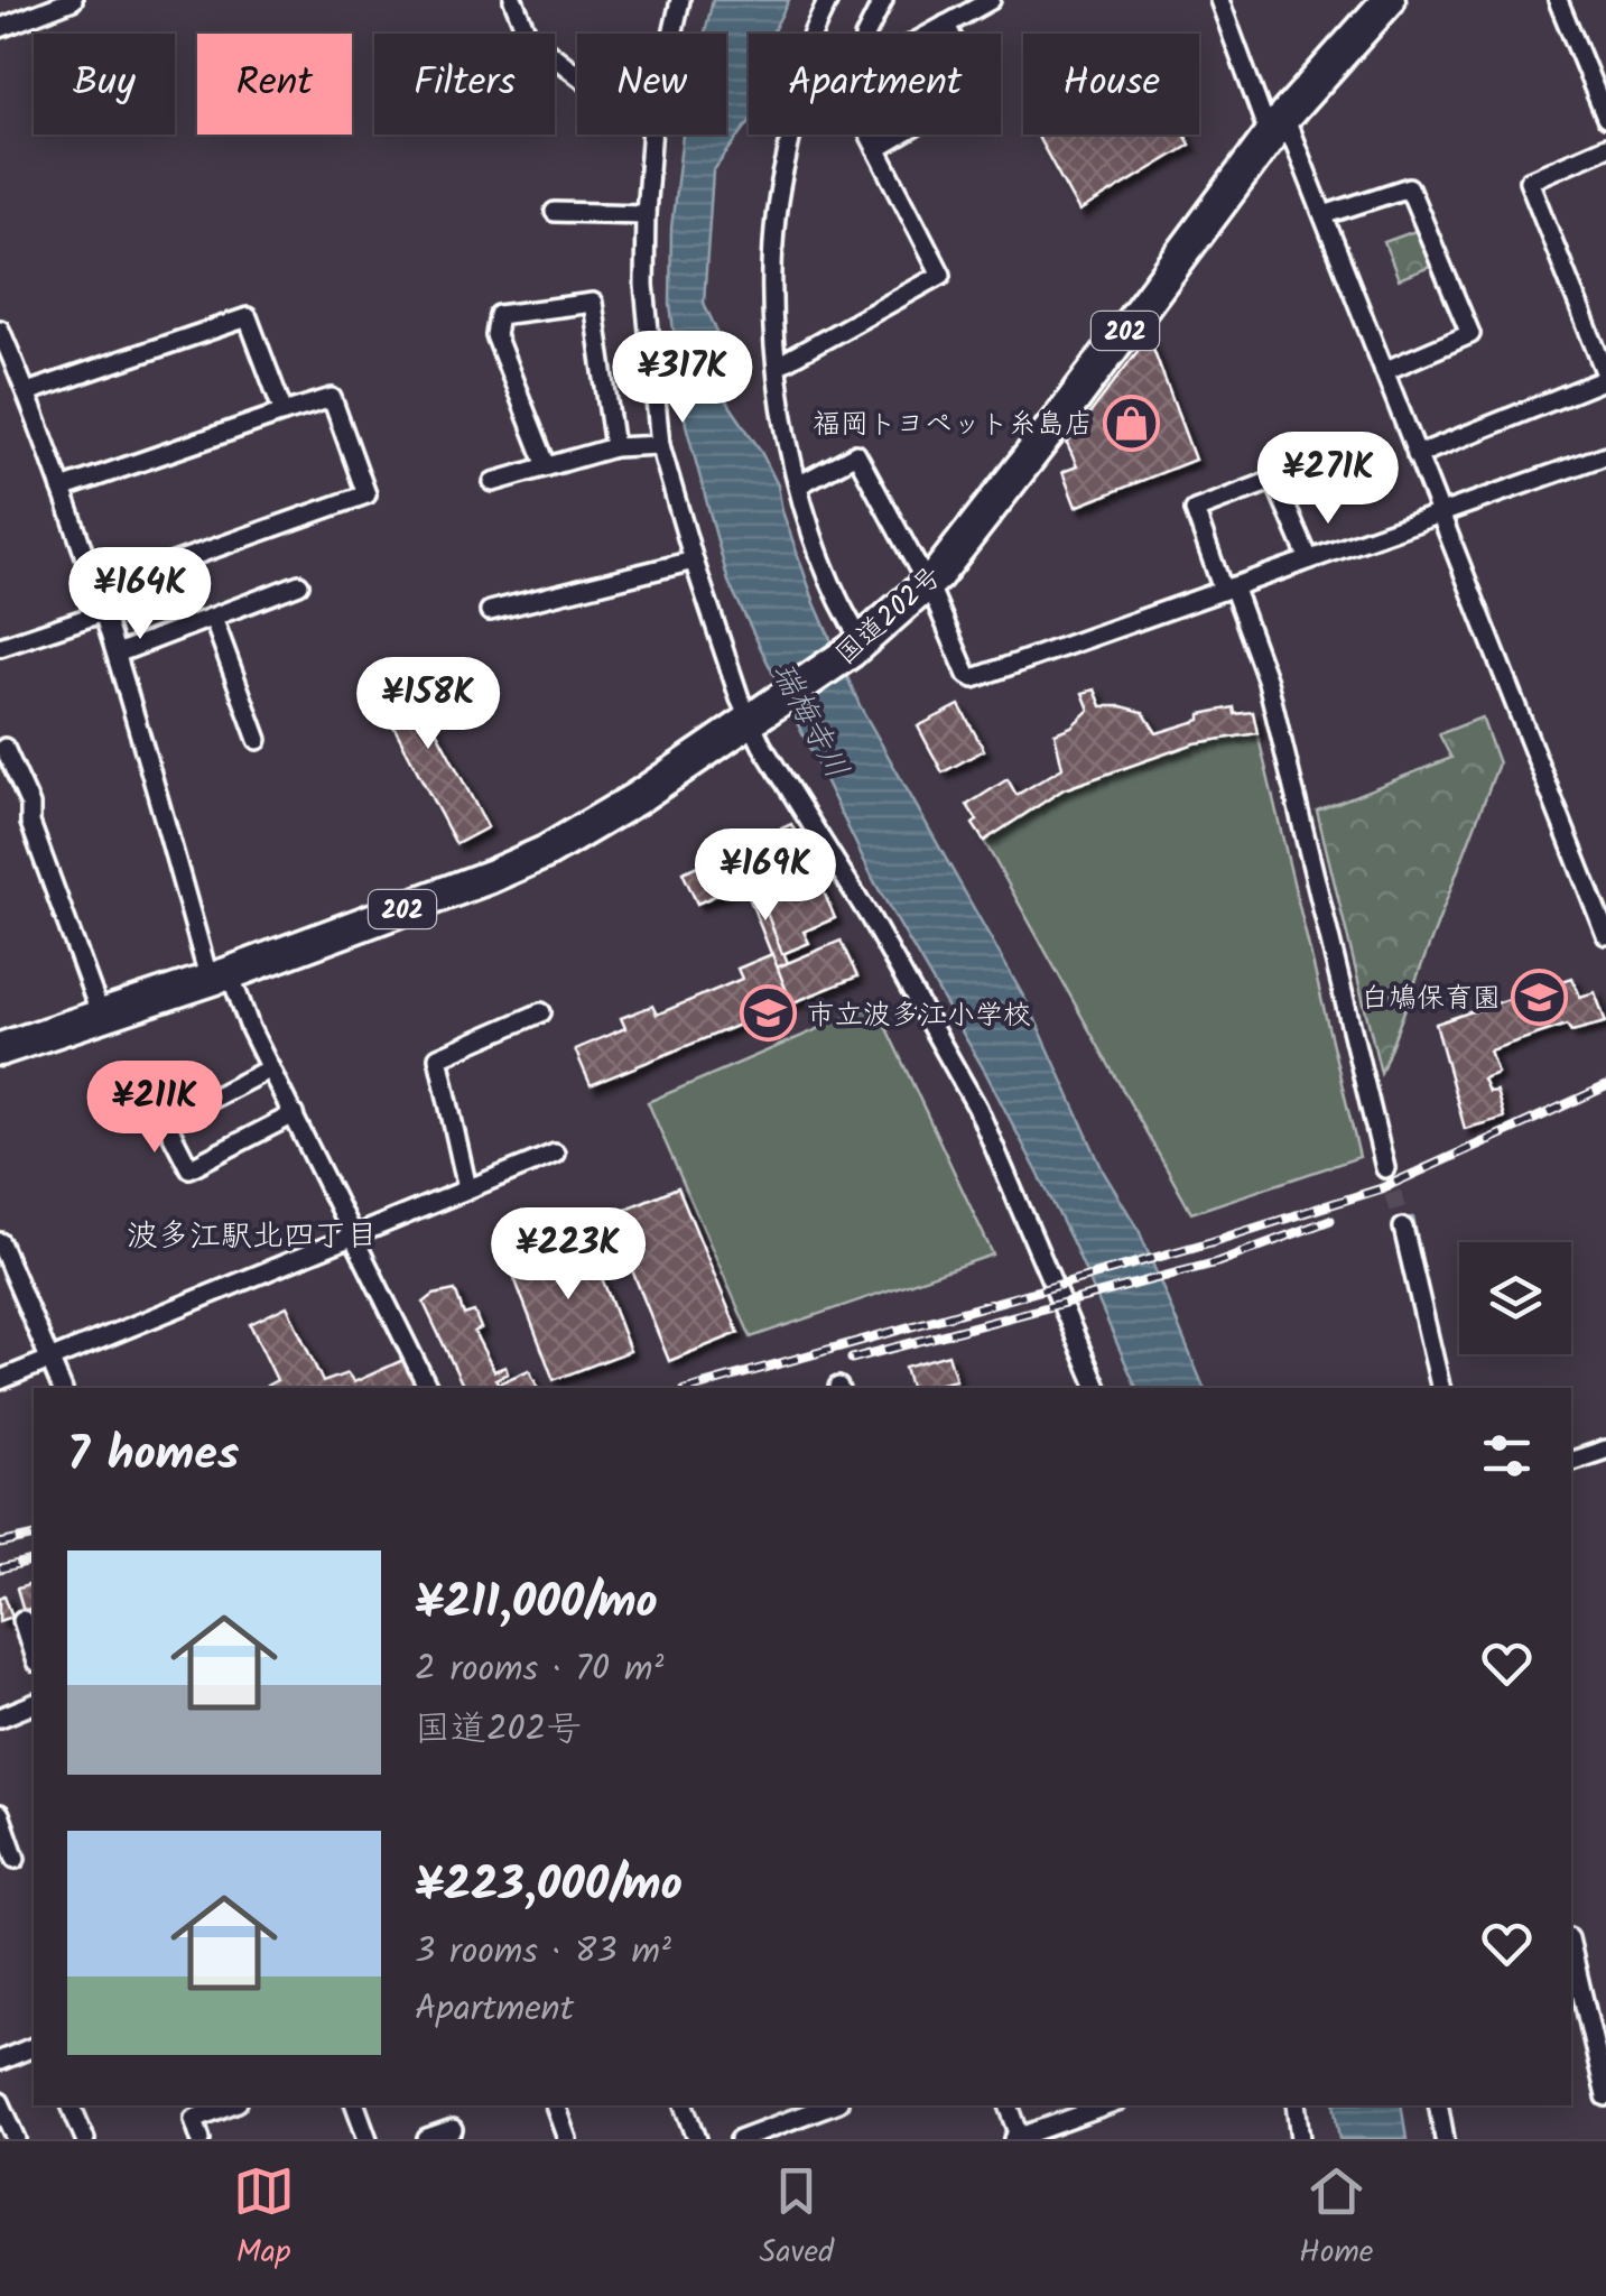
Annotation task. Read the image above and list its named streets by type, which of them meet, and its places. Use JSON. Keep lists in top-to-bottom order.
{
  "streets": {
    "highway": ["202", "国道202号"]
  },
  "districts": ["波多江駅北四丁目"],
  "water": ["瑞梅寺川"],
  "places": {
    "shop": ["福岡トヨペット糸島店"],
    "school or university": ["白鳩保育園", "市立波多江小学校"]
  },
  "page": {
    "chip": [
      "Buy",
      "Rent",
      "Filters",
      "New",
      "Apartment",
      "House"
    ],
    "price": [
      "¥317K",
      "¥271K",
      "¥164K",
      "¥158K",
      "¥169K",
      "¥211K",
      "¥223K"
    ],
    "heading": "7 homes",
    "list": [
      {
        "name": "¥211,000/mo",
        "note": "2 rooms · 70 m² · 国道202号"
      },
      {
        "name": "¥223,000/mo",
        "note": "3 rooms · 83 m² · Apartment"
      }
    ],
    "tabs": ["Map", "Saved", "Home"]
  }
}
